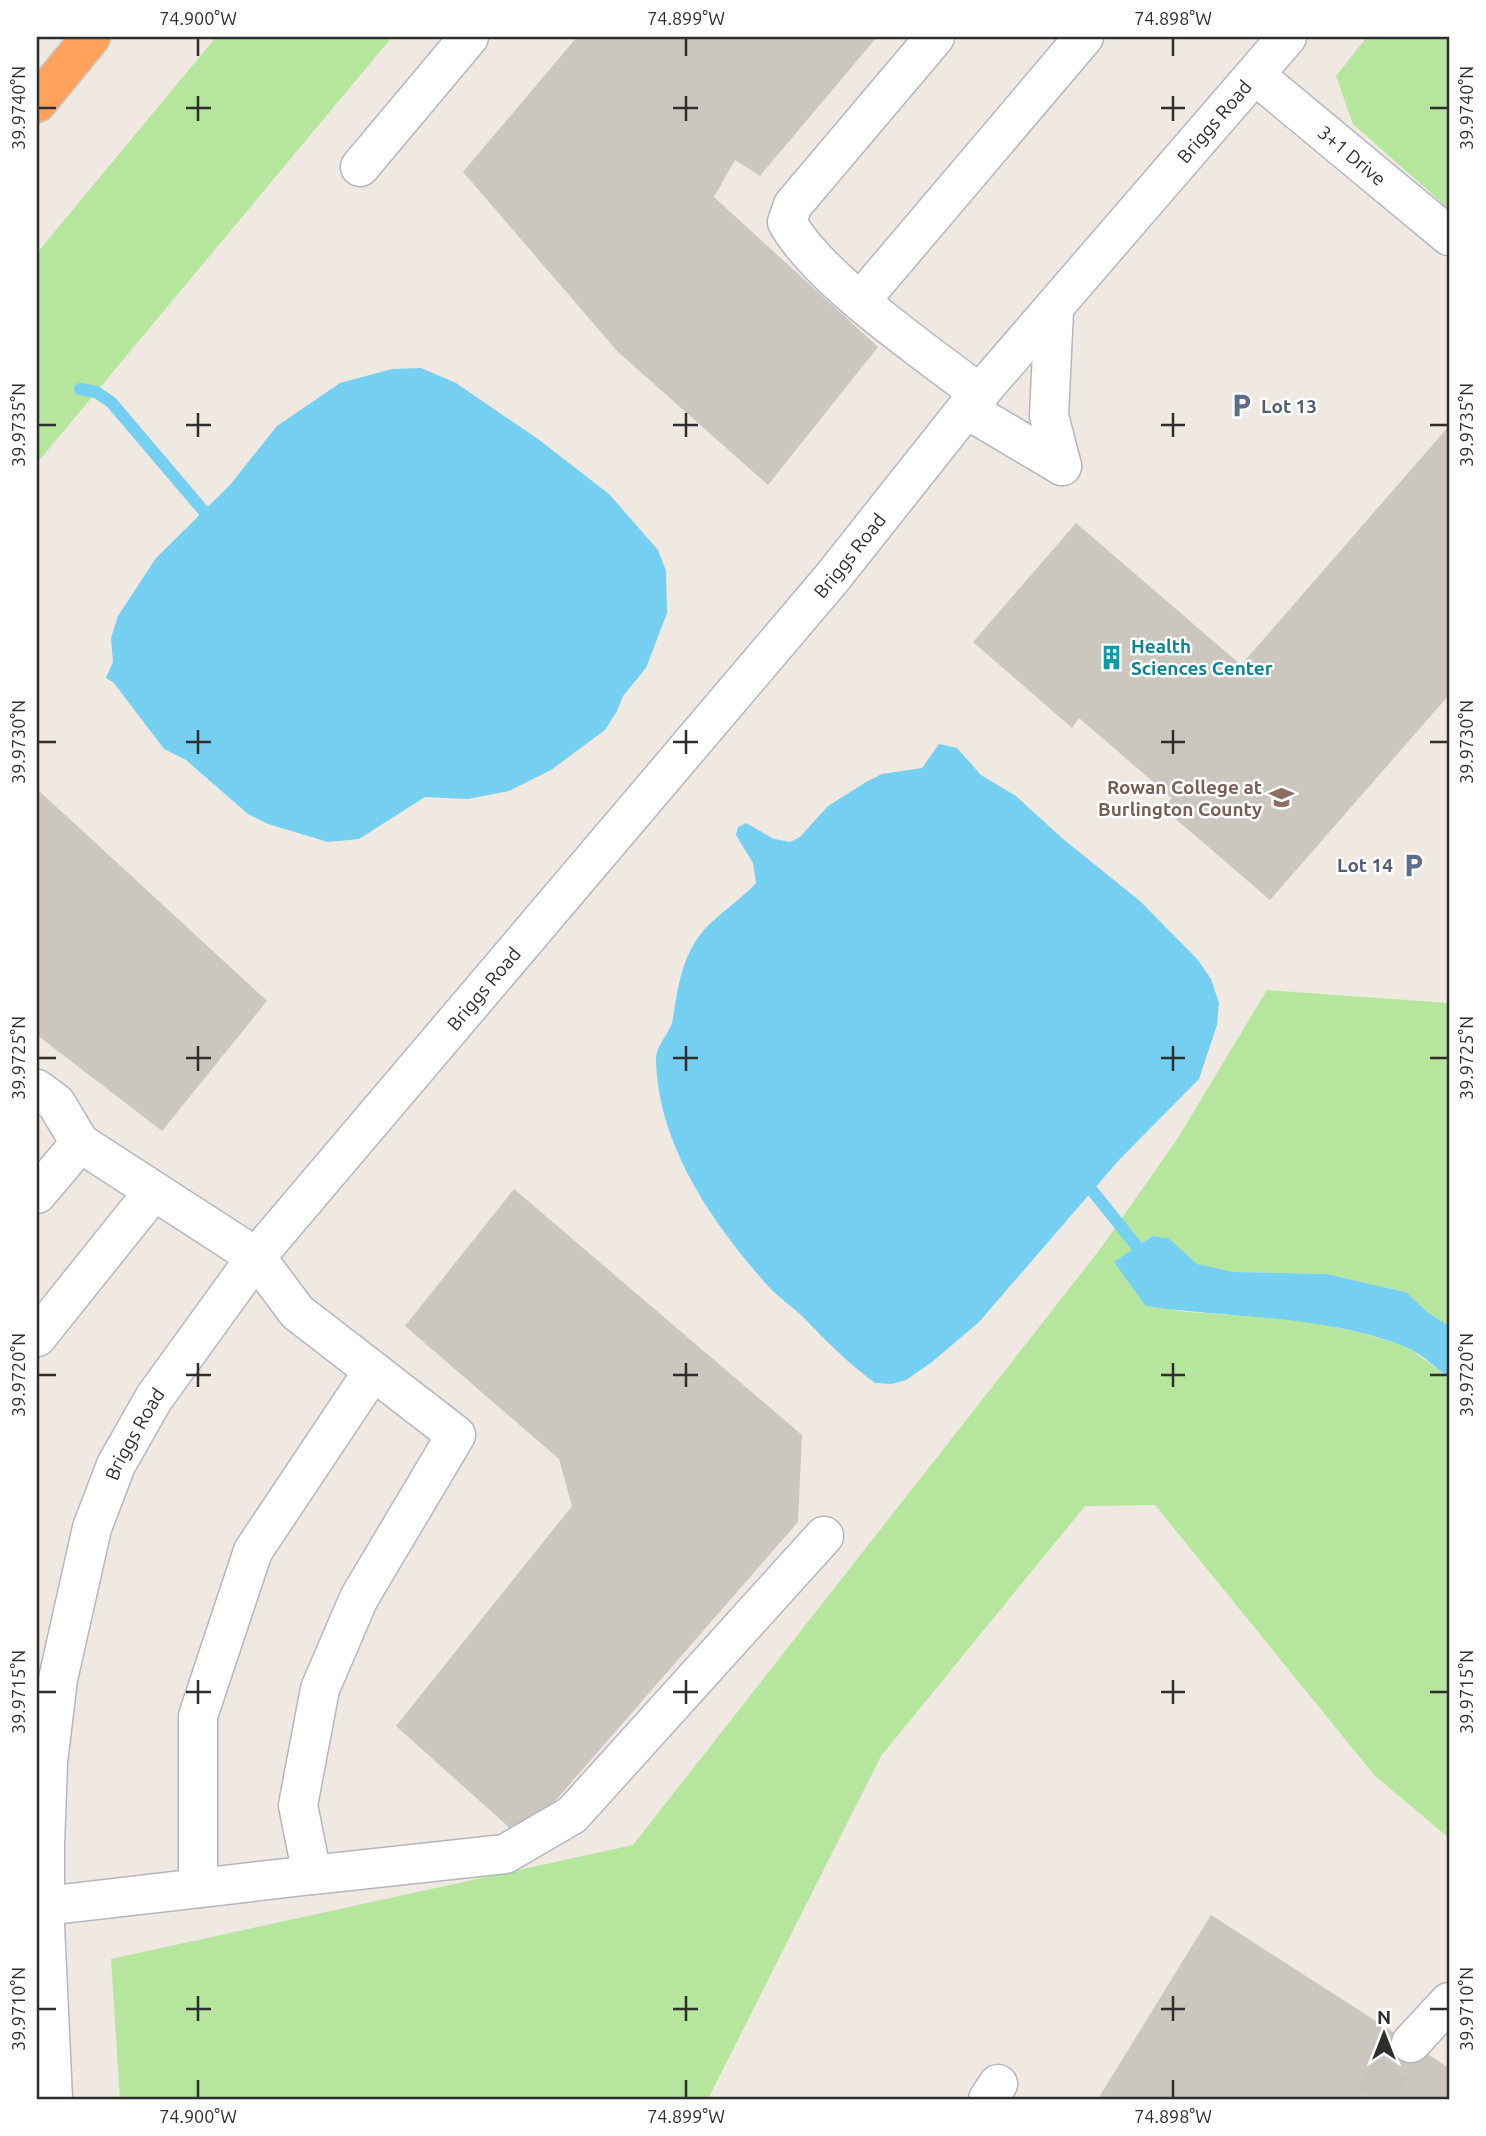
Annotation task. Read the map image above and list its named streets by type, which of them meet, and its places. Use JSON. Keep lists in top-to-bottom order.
{
  "streets": {
    "street": ["Briggs Road", "3+1 Drive"]
  },
  "crossings": [
    ["Briggs Road", "3+1 Drive"]
  ],
  "places": {
    "parking": ["Lot 13", "Lot 14"],
    "building": ["Health Sciences Center"],
    "school or university": ["Rowan College at Burlington County"]
  },
  "north": "top",
  "coordinates": [
    "74.900°W",
    "74.899°W",
    "74.898°W",
    "39.9740°N",
    "39.9735°N",
    "39.9730°N",
    "39.9725°N",
    "39.9720°N",
    "39.9715°N",
    "39.9710°N"
  ]
}
